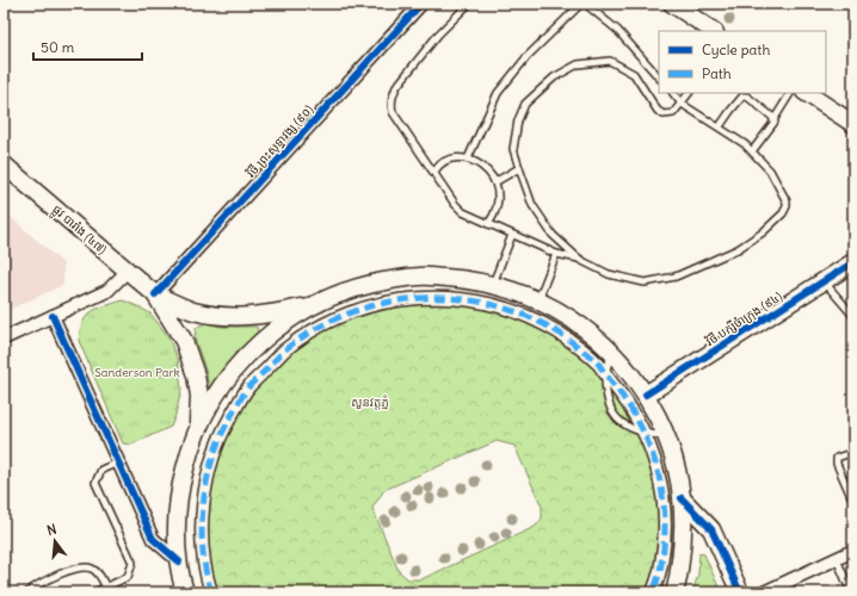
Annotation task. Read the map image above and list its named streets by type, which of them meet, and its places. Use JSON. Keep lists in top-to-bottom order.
{
  "streets": {
    "main road": ["ផ្លូវ បារាំង (៤៧)", "វិថី បក្សីចំាក្រុង (៩៤)"],
    "street": ["វិថី ព្រះសុទ្ធាវង្ស (៩០)"]
  },
  "crossings": [
    ["វិថី ព្រះសុទ្ធាវង្ស (៩០)", "ផ្លូវ បារាំង (៤៧)"]
  ],
  "parks": ["Sanderson Park", "សួនវត្ដភ្នំ"],
  "legend": ["Cycle path", "Path"],
  "scale_bar": "50 m",
  "north": "top"
}
